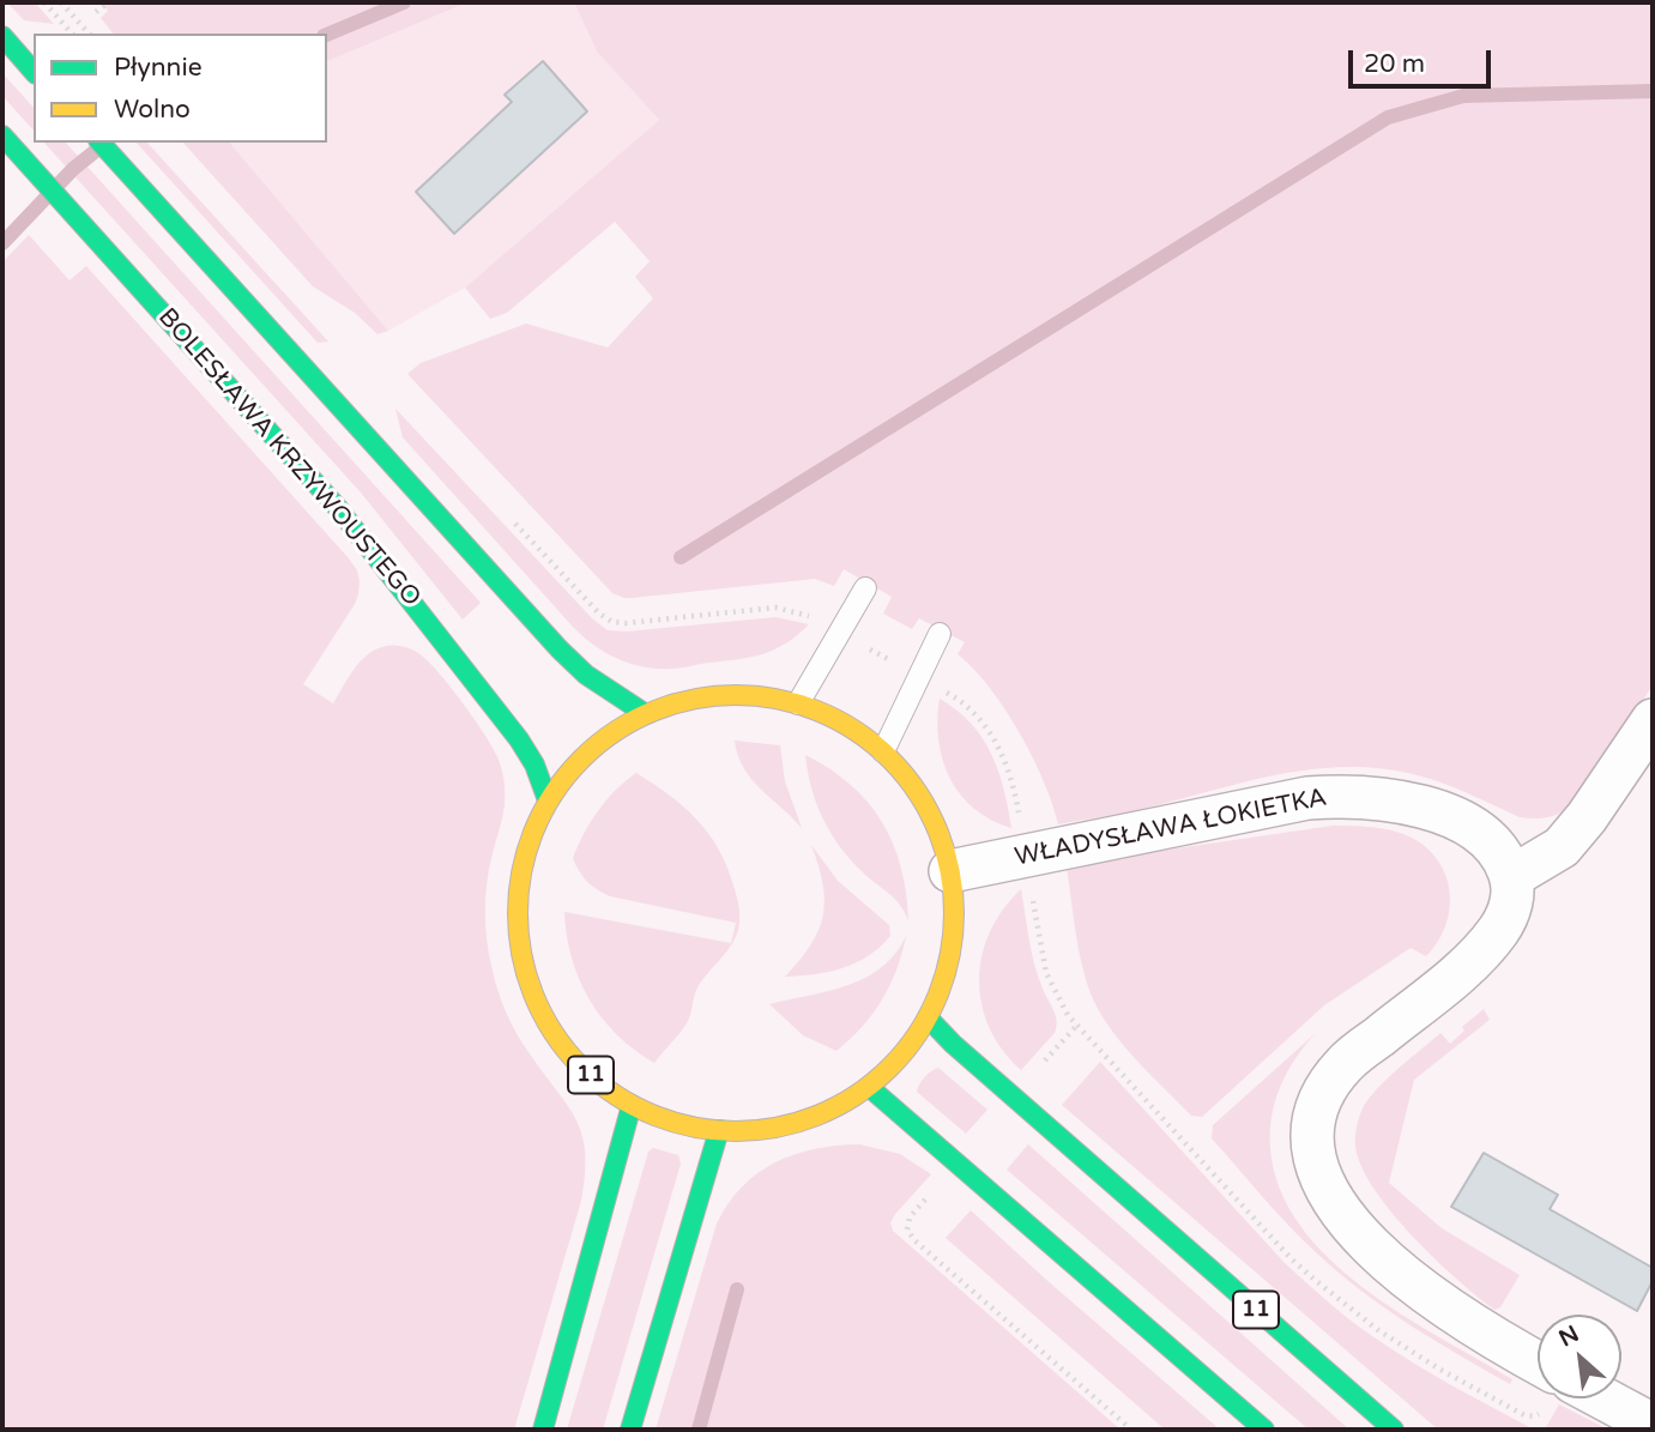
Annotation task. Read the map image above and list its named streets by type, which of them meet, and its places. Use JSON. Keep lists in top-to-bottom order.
{
  "streets": {
    "main road": ["BOLESŁAWA KRZYWOUSTEGO", "11"],
    "street": ["WŁADYSŁAWA ŁOKIETKA"]
  },
  "crossings": [
    ["BOLESŁAWA KRZYWOUSTEGO", "11"],
    ["WŁADYSŁAWA ŁOKIETKA", "11"]
  ],
  "legend": ["Płynnie", "Wolno"],
  "scale_bar": "20 m",
  "north": "top left"
}
